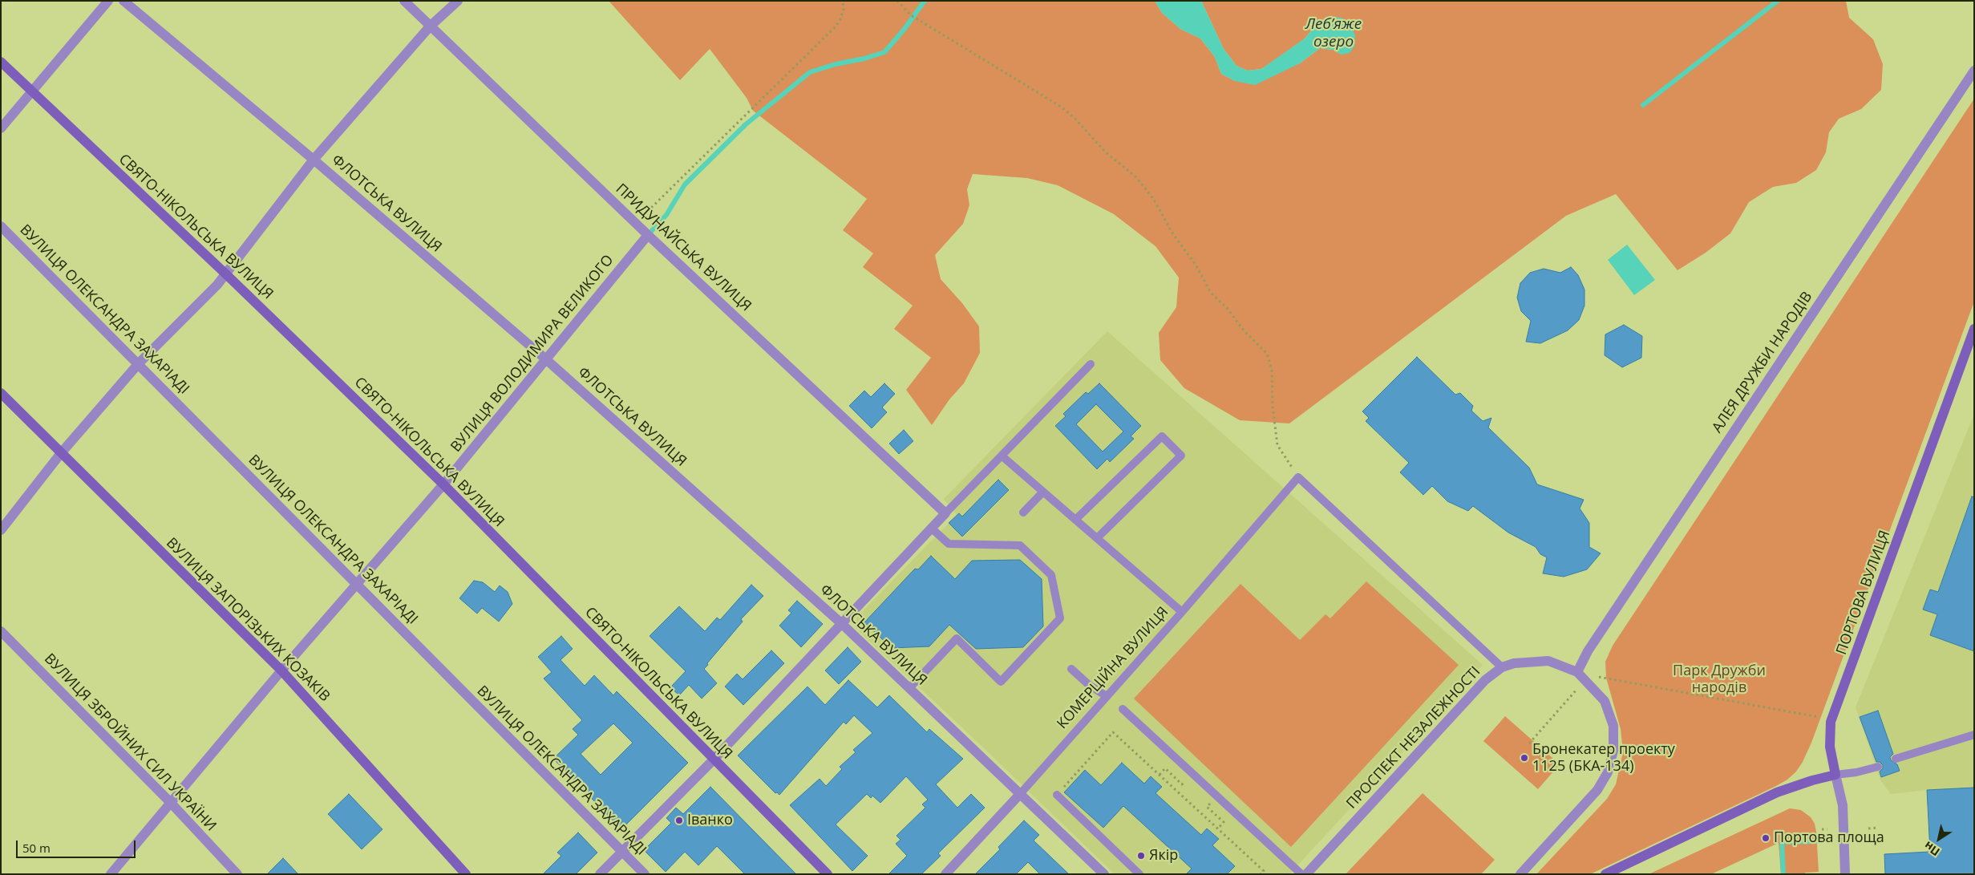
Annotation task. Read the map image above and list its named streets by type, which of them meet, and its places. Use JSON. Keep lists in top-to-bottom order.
{
  "streets": {
    "main road": ["СВЯТО-НІКОЛЬСЬКА ВУЛИЦЯ", "ПОРТОВА ВУЛИЦЯ", "ВУЛИЦЯ ЗАПОРІЗЬКИХ КОЗАКІВ"],
    "street": [
      "ФЛОТСЬКА ВУЛИЦЯ",
      "ПРИДУНАЙСЬКА ВУЛИЦЯ",
      "ВУЛИЦЯ ОЛЕКСАНДРА ЗАХАРІАДІ",
      "ВУЛИЦЯ ВОЛОДИМИРА ВЕЛИКОГО",
      "АЛЕЯ ДРУЖБИ НАРОДІВ",
      "КОМЕРЦІЙНА ВУЛИЦЯ",
      "ПРОСПЕКТ НЕЗАЛЕЖНОСТІ",
      "ВУЛИЦЯ ЗБРОЙНИХ СИЛ УКРАЇНИ"
    ]
  },
  "crossings": [
    ["ФЛОТСЬКА ВУЛИЦЯ", "ВУЛИЦЯ ВОЛОДИМИРА ВЕЛИКОГО"],
    ["ФЛОТСЬКА ВУЛИЦЯ", "КОМЕРЦІЙНА ВУЛИЦЯ"],
    ["СВЯТО-НІКОЛЬСЬКА ВУЛИЦЯ", "ВУЛИЦЯ ВОЛОДИМИРА ВЕЛИКОГО"],
    ["ПРИДУНАЙСЬКА ВУЛИЦЯ", "ВУЛИЦЯ ВОЛОДИМИРА ВЕЛИКОГО"],
    ["ВУЛИЦЯ ОЛЕКСАНДРА ЗАХАРІАДІ", "ВУЛИЦЯ ВОЛОДИМИРА ВЕЛИКОГО"],
    ["ВУЛИЦЯ ВОЛОДИМИРА ВЕЛИКОГО", "ВУЛИЦЯ ЗАПОРІЗЬКИХ КОЗАКІВ"],
    ["ВУЛИЦЯ ВОЛОДИМИРА ВЕЛИКОГО", "ВУЛИЦЯ ЗБРОЙНИХ СИЛ УКРАЇНИ"],
    ["АЛЕЯ ДРУЖБИ НАРОДІВ", "ПРОСПЕКТ НЕЗАЛЕЖНОСТІ"]
  ],
  "water": ["Леб’яже озеро"],
  "parks": ["Парк Дружби народів"],
  "places": [
    "Бронекатер проекту 1125 (БКА-134)",
    "Іванко",
    "Портова площа",
    "Якір"
  ],
  "scale_bar": "50 m",
  "north": "bottom left"
}
